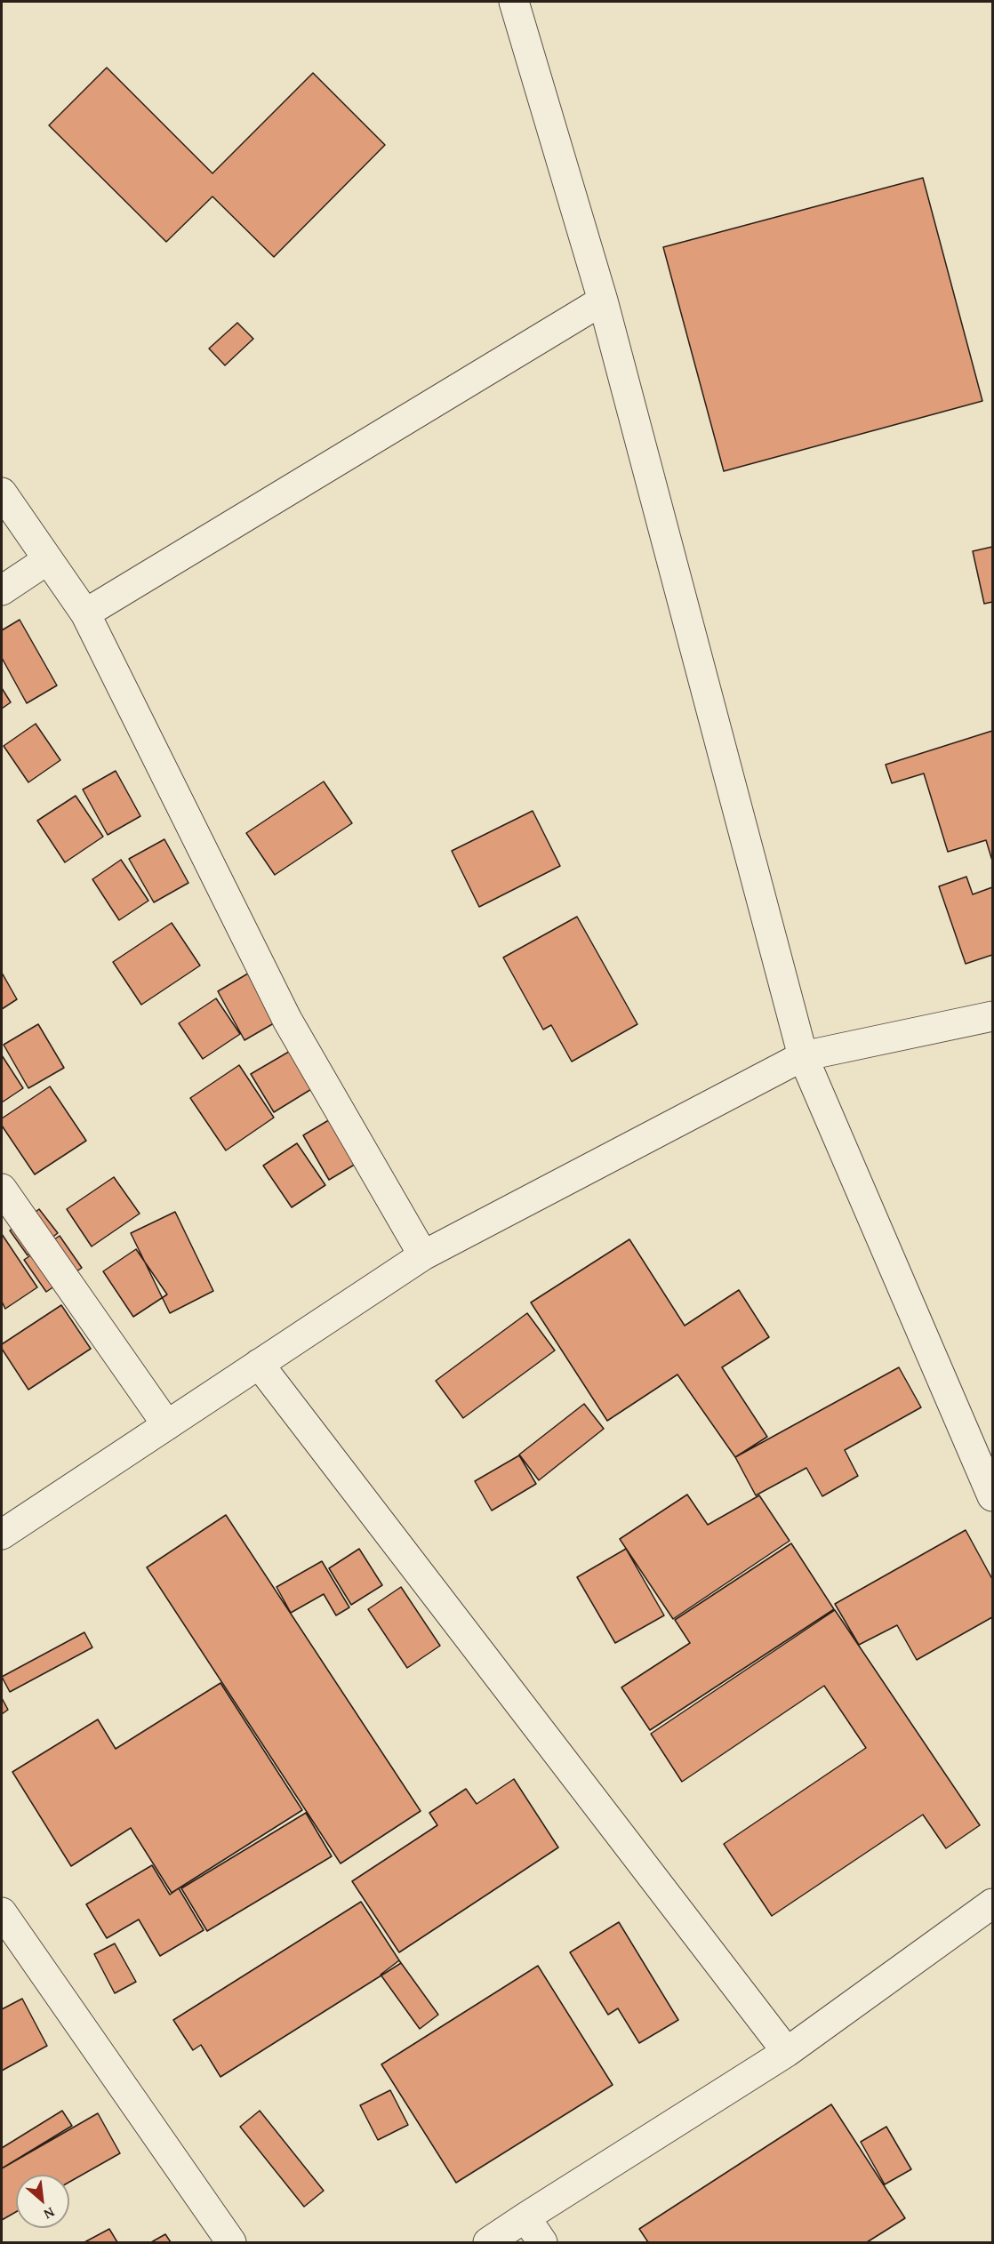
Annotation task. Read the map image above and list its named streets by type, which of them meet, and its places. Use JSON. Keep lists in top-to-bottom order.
{
  "north": "bottom right"
}
